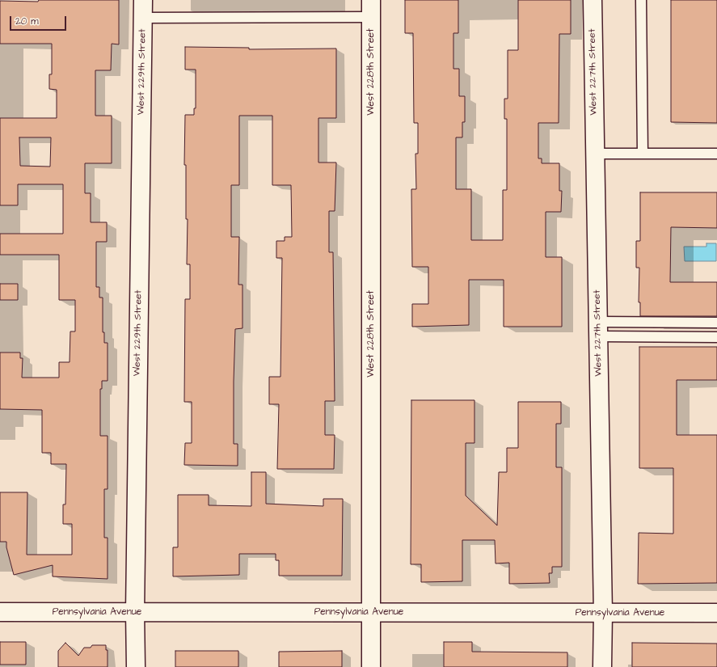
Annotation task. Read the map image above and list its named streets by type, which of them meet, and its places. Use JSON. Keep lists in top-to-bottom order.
{
  "streets": {
    "street": [
      "West 229th Street",
      "West 228th Street",
      "West 227th Street",
      "Pennsylvania Avenue"
    ]
  },
  "crossings": [
    ["West 229th Street", "Pennsylvania Avenue"],
    ["West 228th Street", "Pennsylvania Avenue"],
    ["West 227th Street", "Pennsylvania Avenue"]
  ],
  "scale_bar": "20 m"
}
